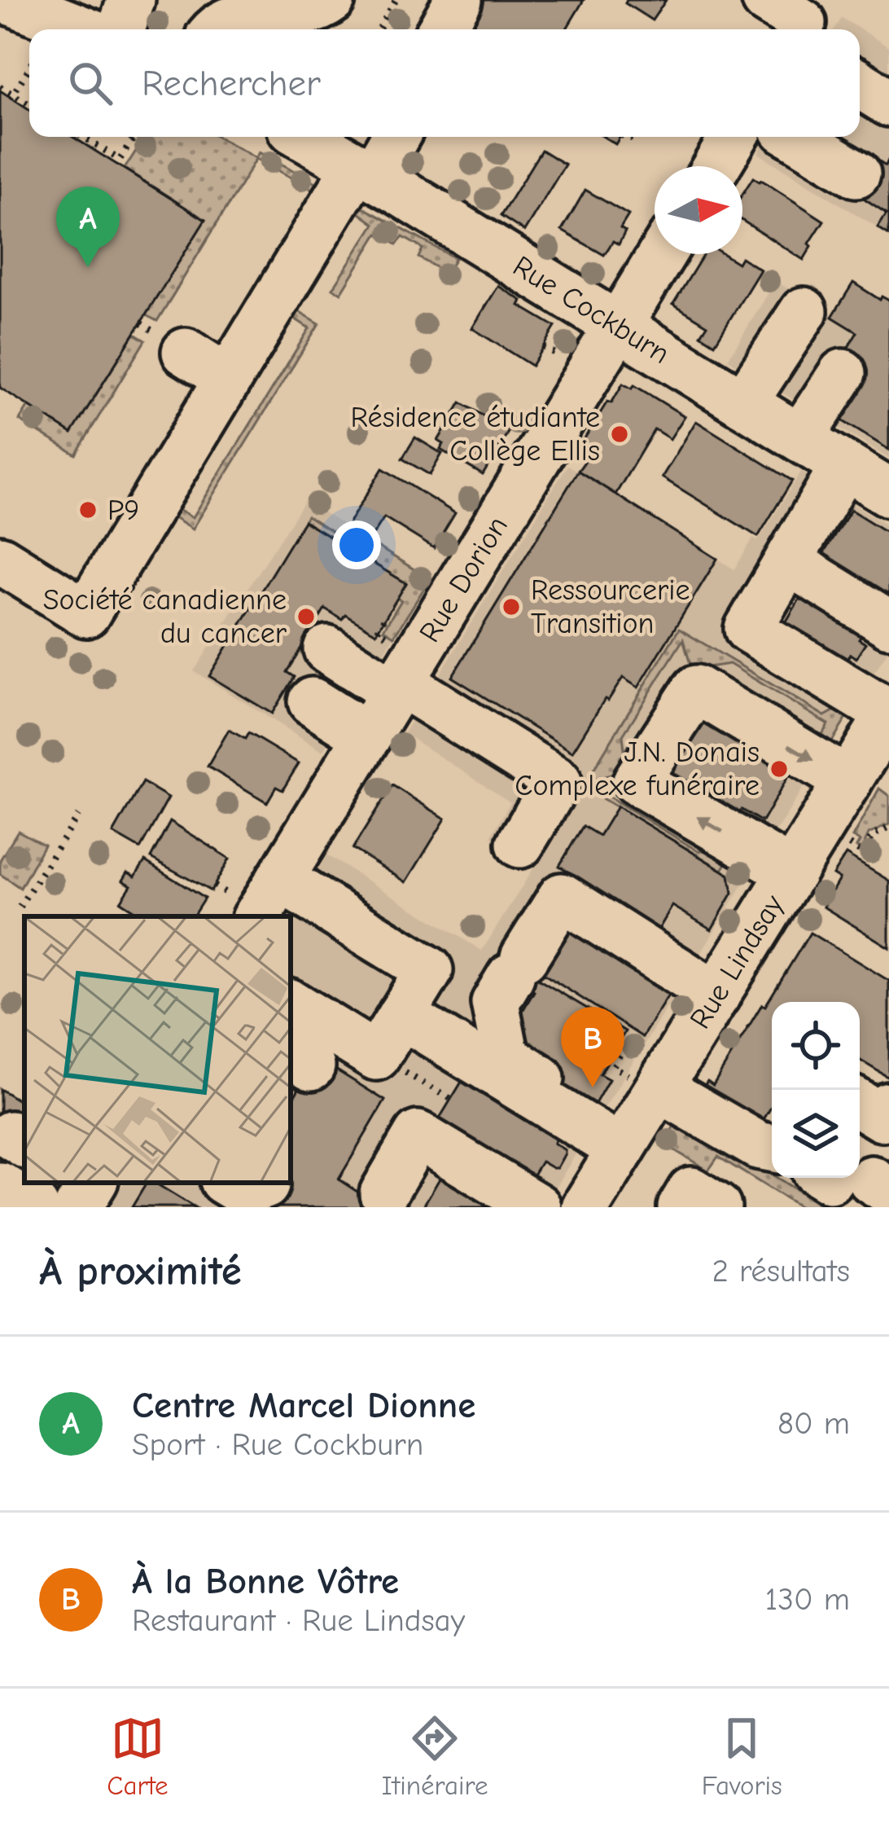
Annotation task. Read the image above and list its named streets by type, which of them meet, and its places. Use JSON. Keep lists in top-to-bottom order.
{
  "streets": {
    "street": ["Rue Cockburn", "Rue Dorion", "Rue Lindsay"]
  },
  "crossings": [
    ["Rue Cockburn", "Rue Dorion"]
  ],
  "places": [
    "Résidence étudiante Collège Ellis",
    "P9",
    "Ressourcerie Transition",
    "Société canadienne du cancer",
    "J.N. Donais Complexe funéraire"
  ],
  "north": "right",
  "page": {
    "search": "Rechercher",
    "pins": ["A", "B"],
    "heading": ["À proximité", "2 résultats"],
    "list": [
      {
        "mark": "A",
        "name": "Centre Marcel Dionne",
        "note": "Sport · Rue Cockburn",
        "value": "80 m"
      },
      {
        "mark": "B",
        "name": "À la Bonne Vôtre",
        "note": "Restaurant · Rue Lindsay",
        "value": "130 m"
      }
    ],
    "nav": ["Carte", "Itinéraire", "Favoris"]
  }
}
